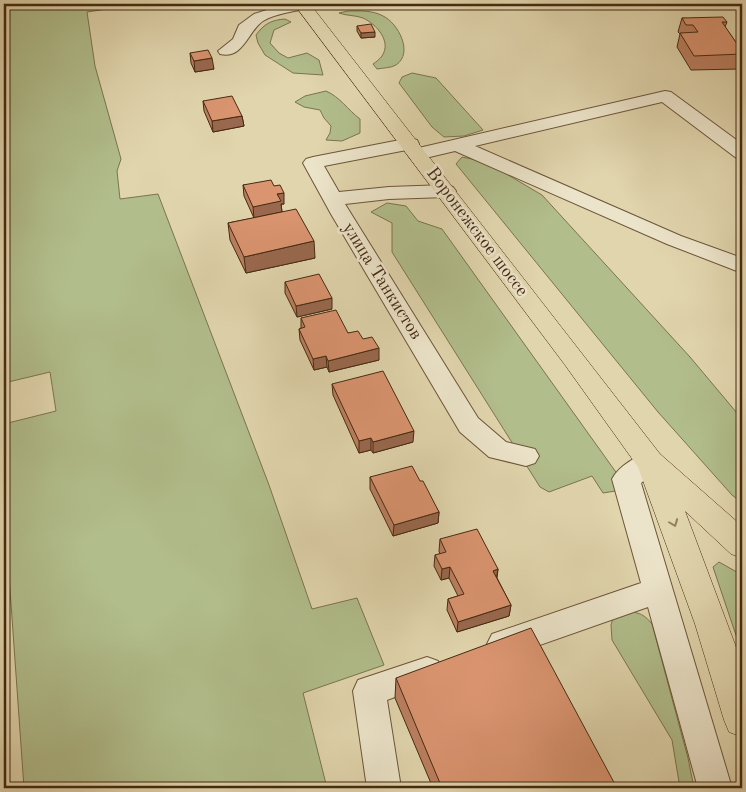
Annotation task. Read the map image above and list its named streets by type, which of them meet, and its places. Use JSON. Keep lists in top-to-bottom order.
{
  "streets": {
    "main road": ["Воронежское шоссе"],
    "street": ["улица Танкистов"]
  },
  "crossings": [
    ["Воронежское шоссе", "улица Танкистов"]
  ]
}
